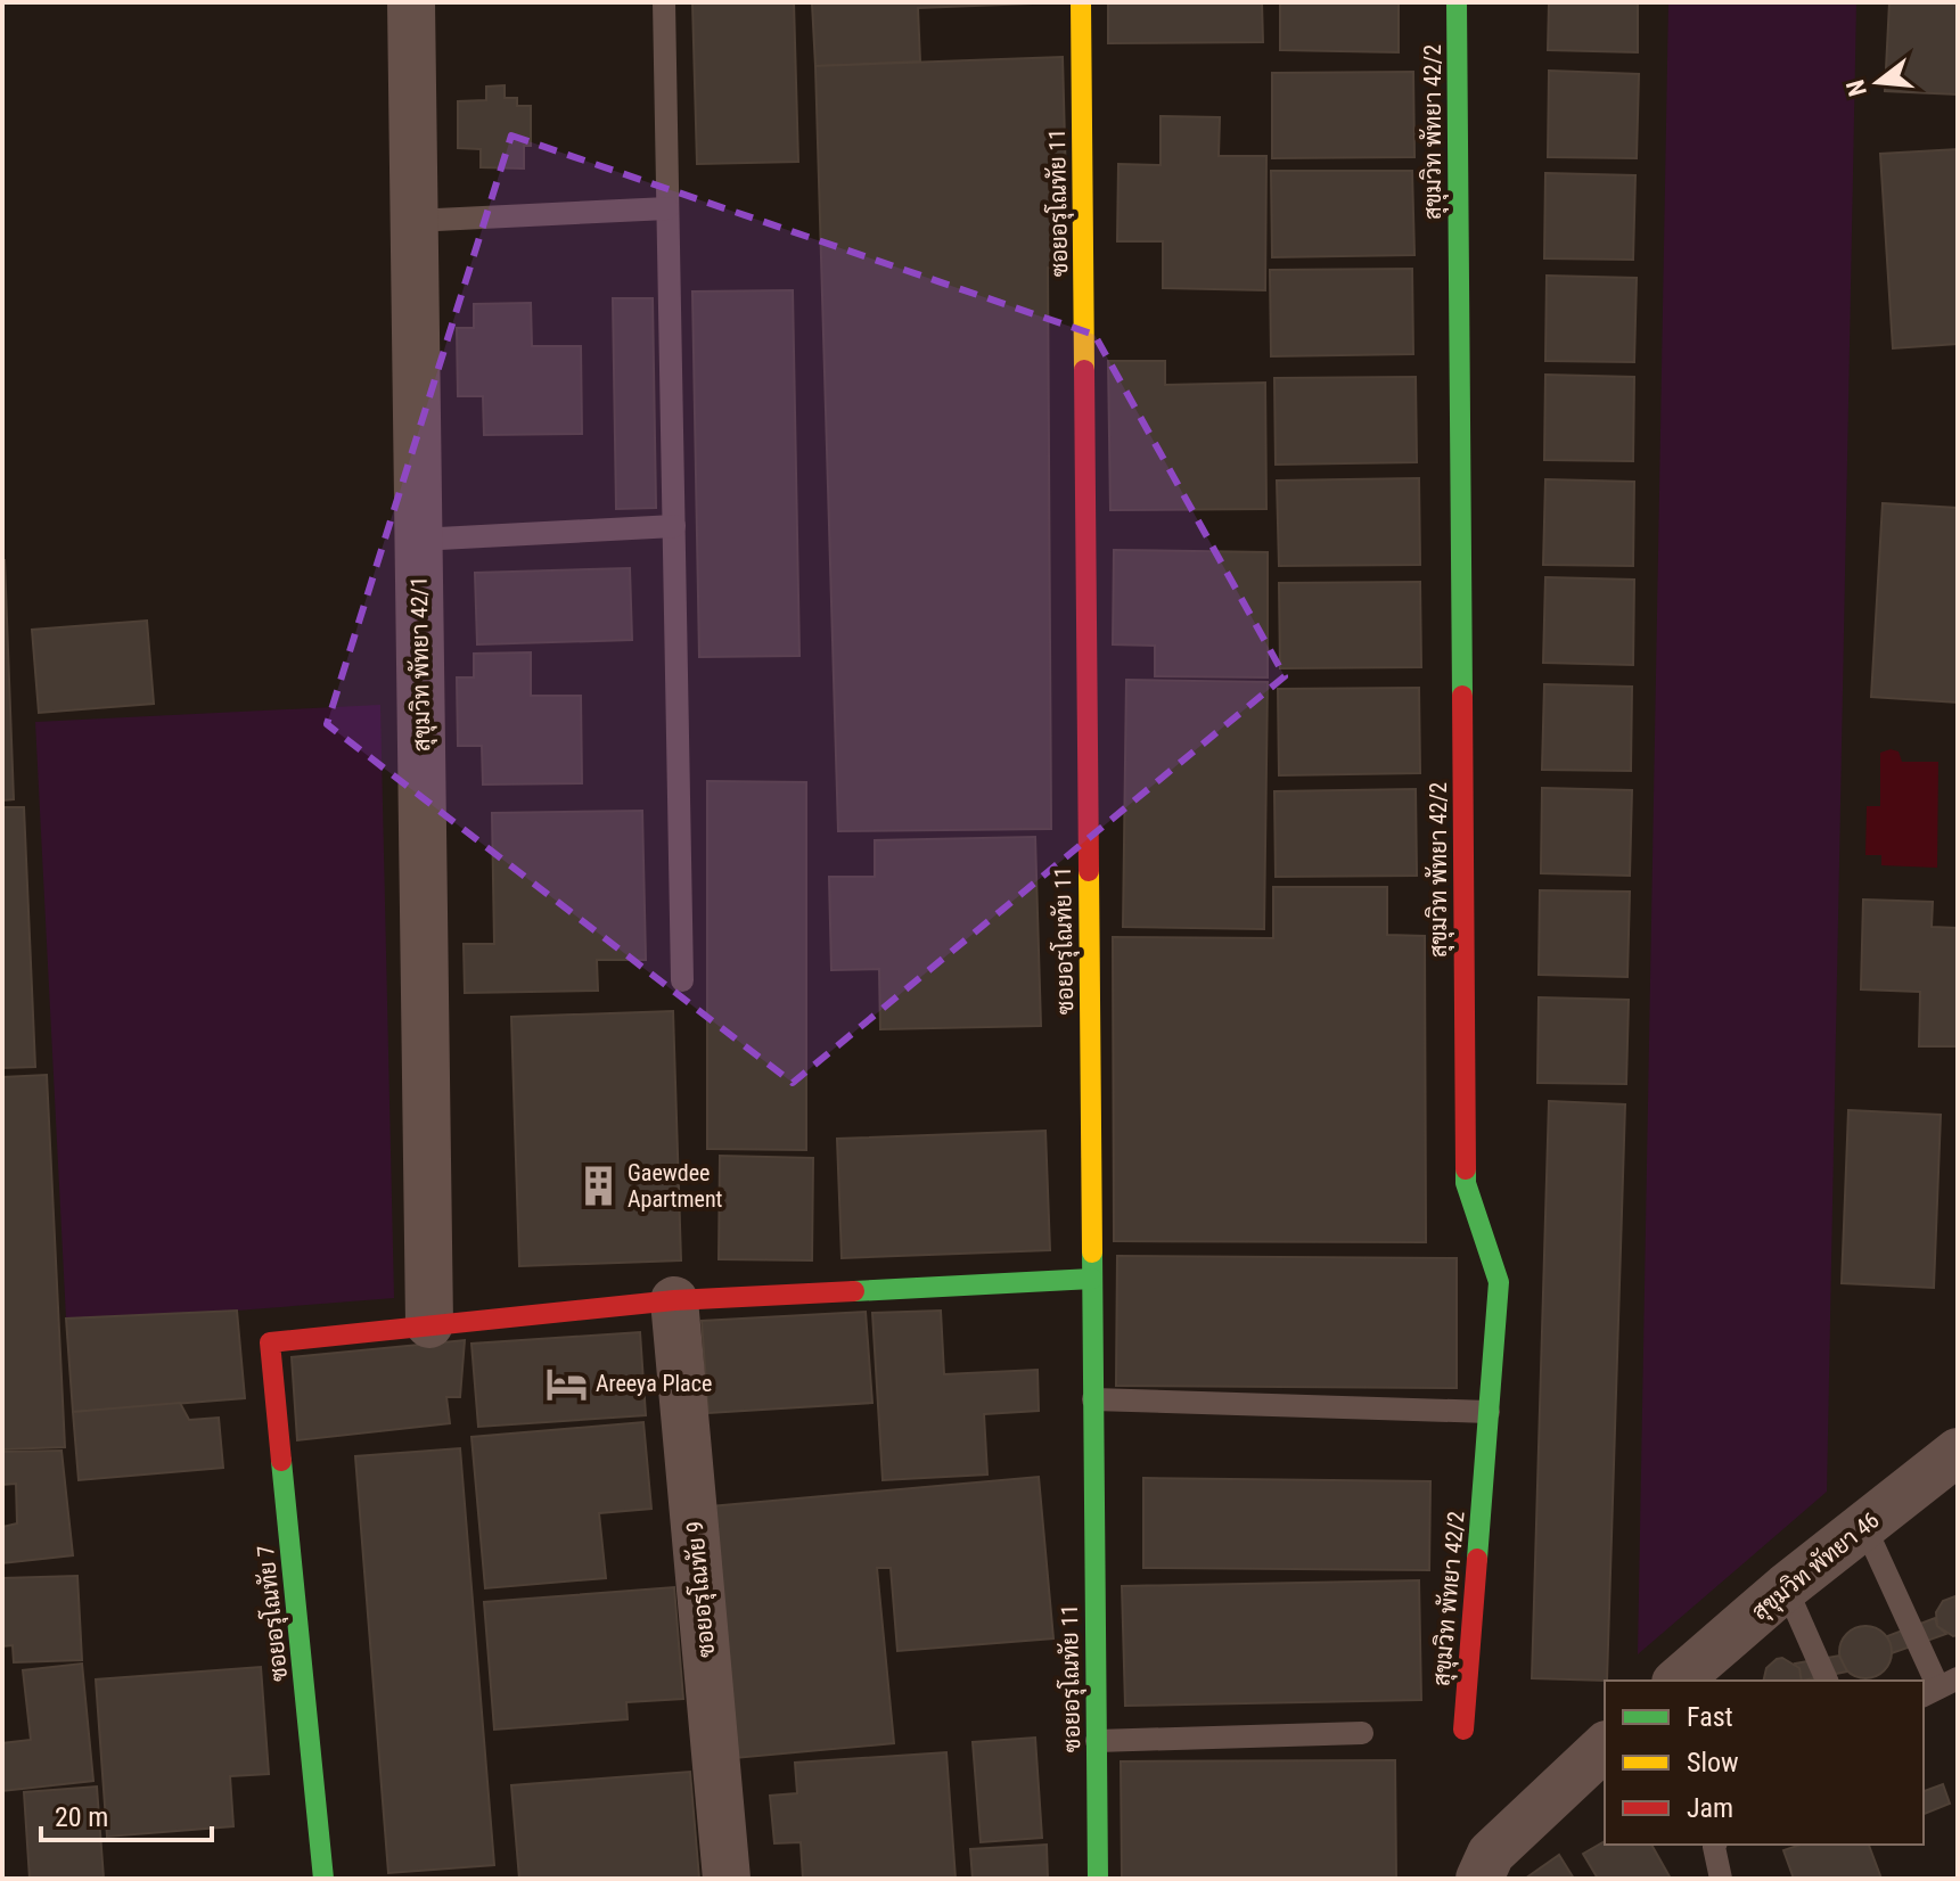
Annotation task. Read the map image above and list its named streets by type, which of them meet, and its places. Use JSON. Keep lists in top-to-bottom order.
{
  "streets": {
    "street": [
      "สุขุมวิท พัทยา 42/2",
      "ซอยอรุโณทัย 11",
      "สุขุมวิท พัทยา 42/1",
      "สุขุมวิท พัทยา 46",
      "ซอยอรุโณทัย 9",
      "ซอยอรุโณทัย 7"
    ]
  },
  "crossings": [
    ["สุขุมวิท พัทยา 42/1", "ซอยอรุโณทัย 7"]
  ],
  "places": {
    "building": ["Gaewdee Apartment"],
    "hotel": ["Areeya Place"]
  },
  "legend": ["Fast", "Slow", "Jam"],
  "scale_bar": "20 m",
  "north": "left"
}
